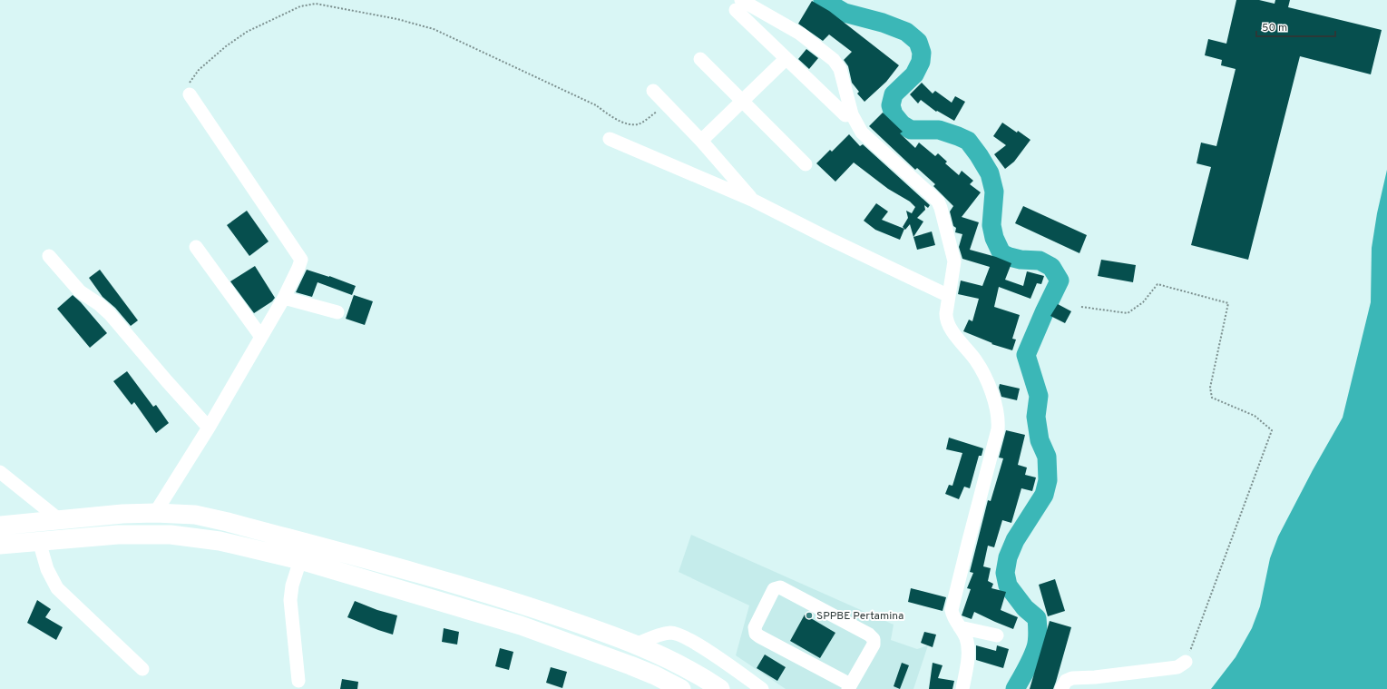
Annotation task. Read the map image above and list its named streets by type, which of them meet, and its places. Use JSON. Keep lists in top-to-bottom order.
{
  "places": ["SPPBE Pertamina"],
  "scale_bar": "50 m"
}
